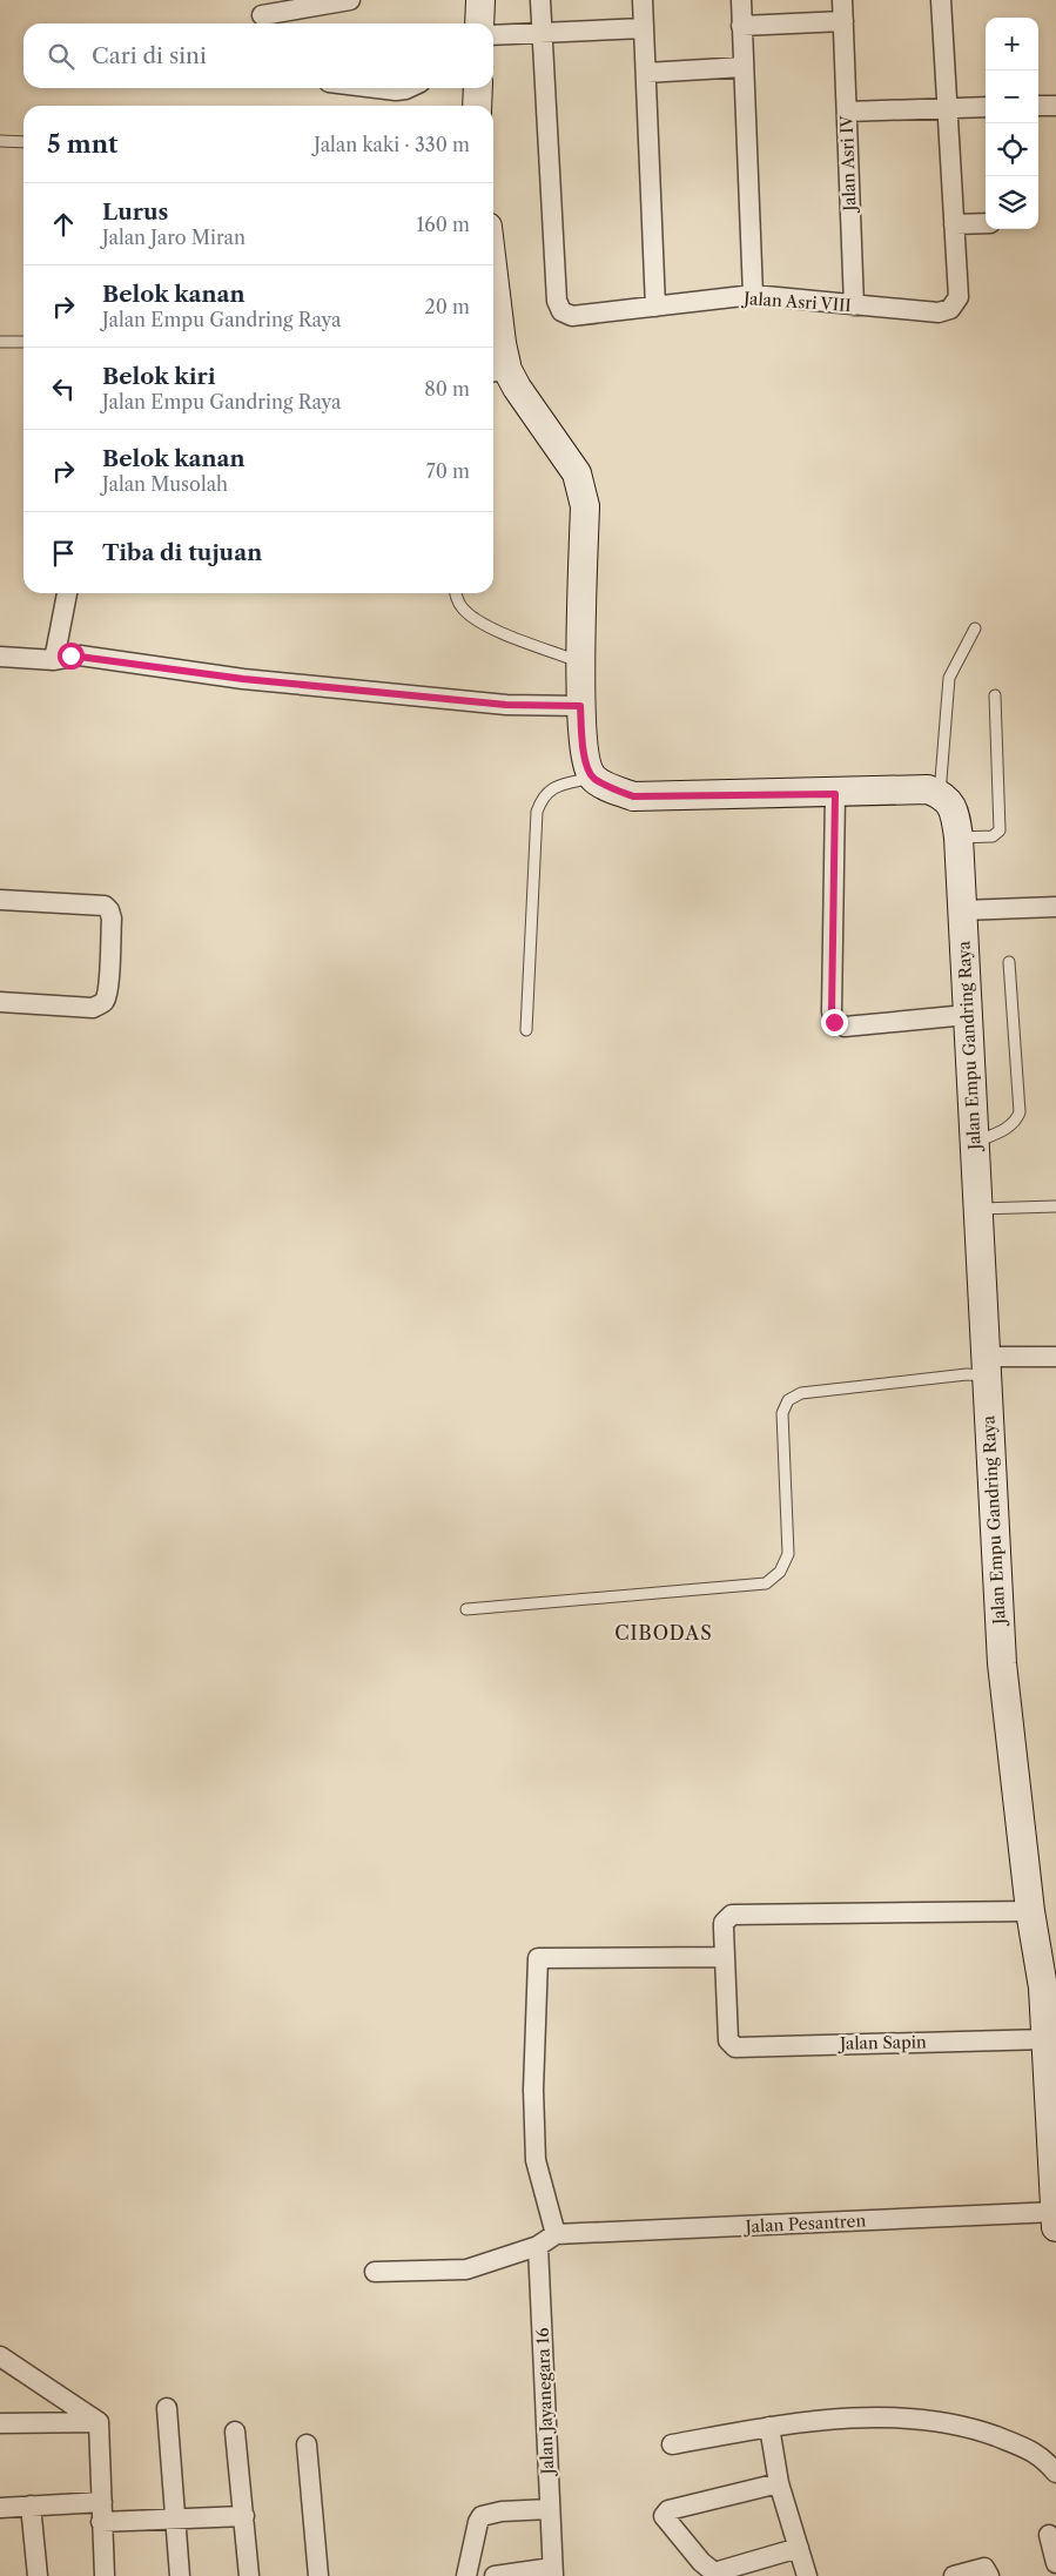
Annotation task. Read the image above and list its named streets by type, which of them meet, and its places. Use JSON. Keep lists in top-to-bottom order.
{
  "streets": {
    "street": [
      "Jalan Asri IV",
      "Jalan Asri VIII",
      "Jalan Empu Gandring Raya",
      "Jalan Sapin",
      "Jalan Pesantren",
      "Jalan Jayanegara 16"
    ]
  },
  "crossings": [
    ["Jalan Asri IV", "Jalan Asri VIII"],
    ["Jalan Empu Gandring Raya", "Jalan Sapin"],
    ["Jalan Empu Gandring Raya", "Jalan Pesantren"]
  ],
  "districts": ["CIBODAS"],
  "page": {
    "map_buttons": ["+", "−"],
    "search": "Cari di sini",
    "heading": ["5 mnt", "Jalan kaki · 330 m"],
    "list": [
      ["Lurus", "Jalan Jaro Miran", "160 m"],
      ["Belok kanan", "Jalan Empu Gandring Raya", "20 m"],
      ["Belok kiri", "Jalan Empu Gandring Raya", "80 m"],
      ["Belok kanan", "Jalan Musolah", "70 m"],
      "Tiba di tujuan"
    ]
  }
}
